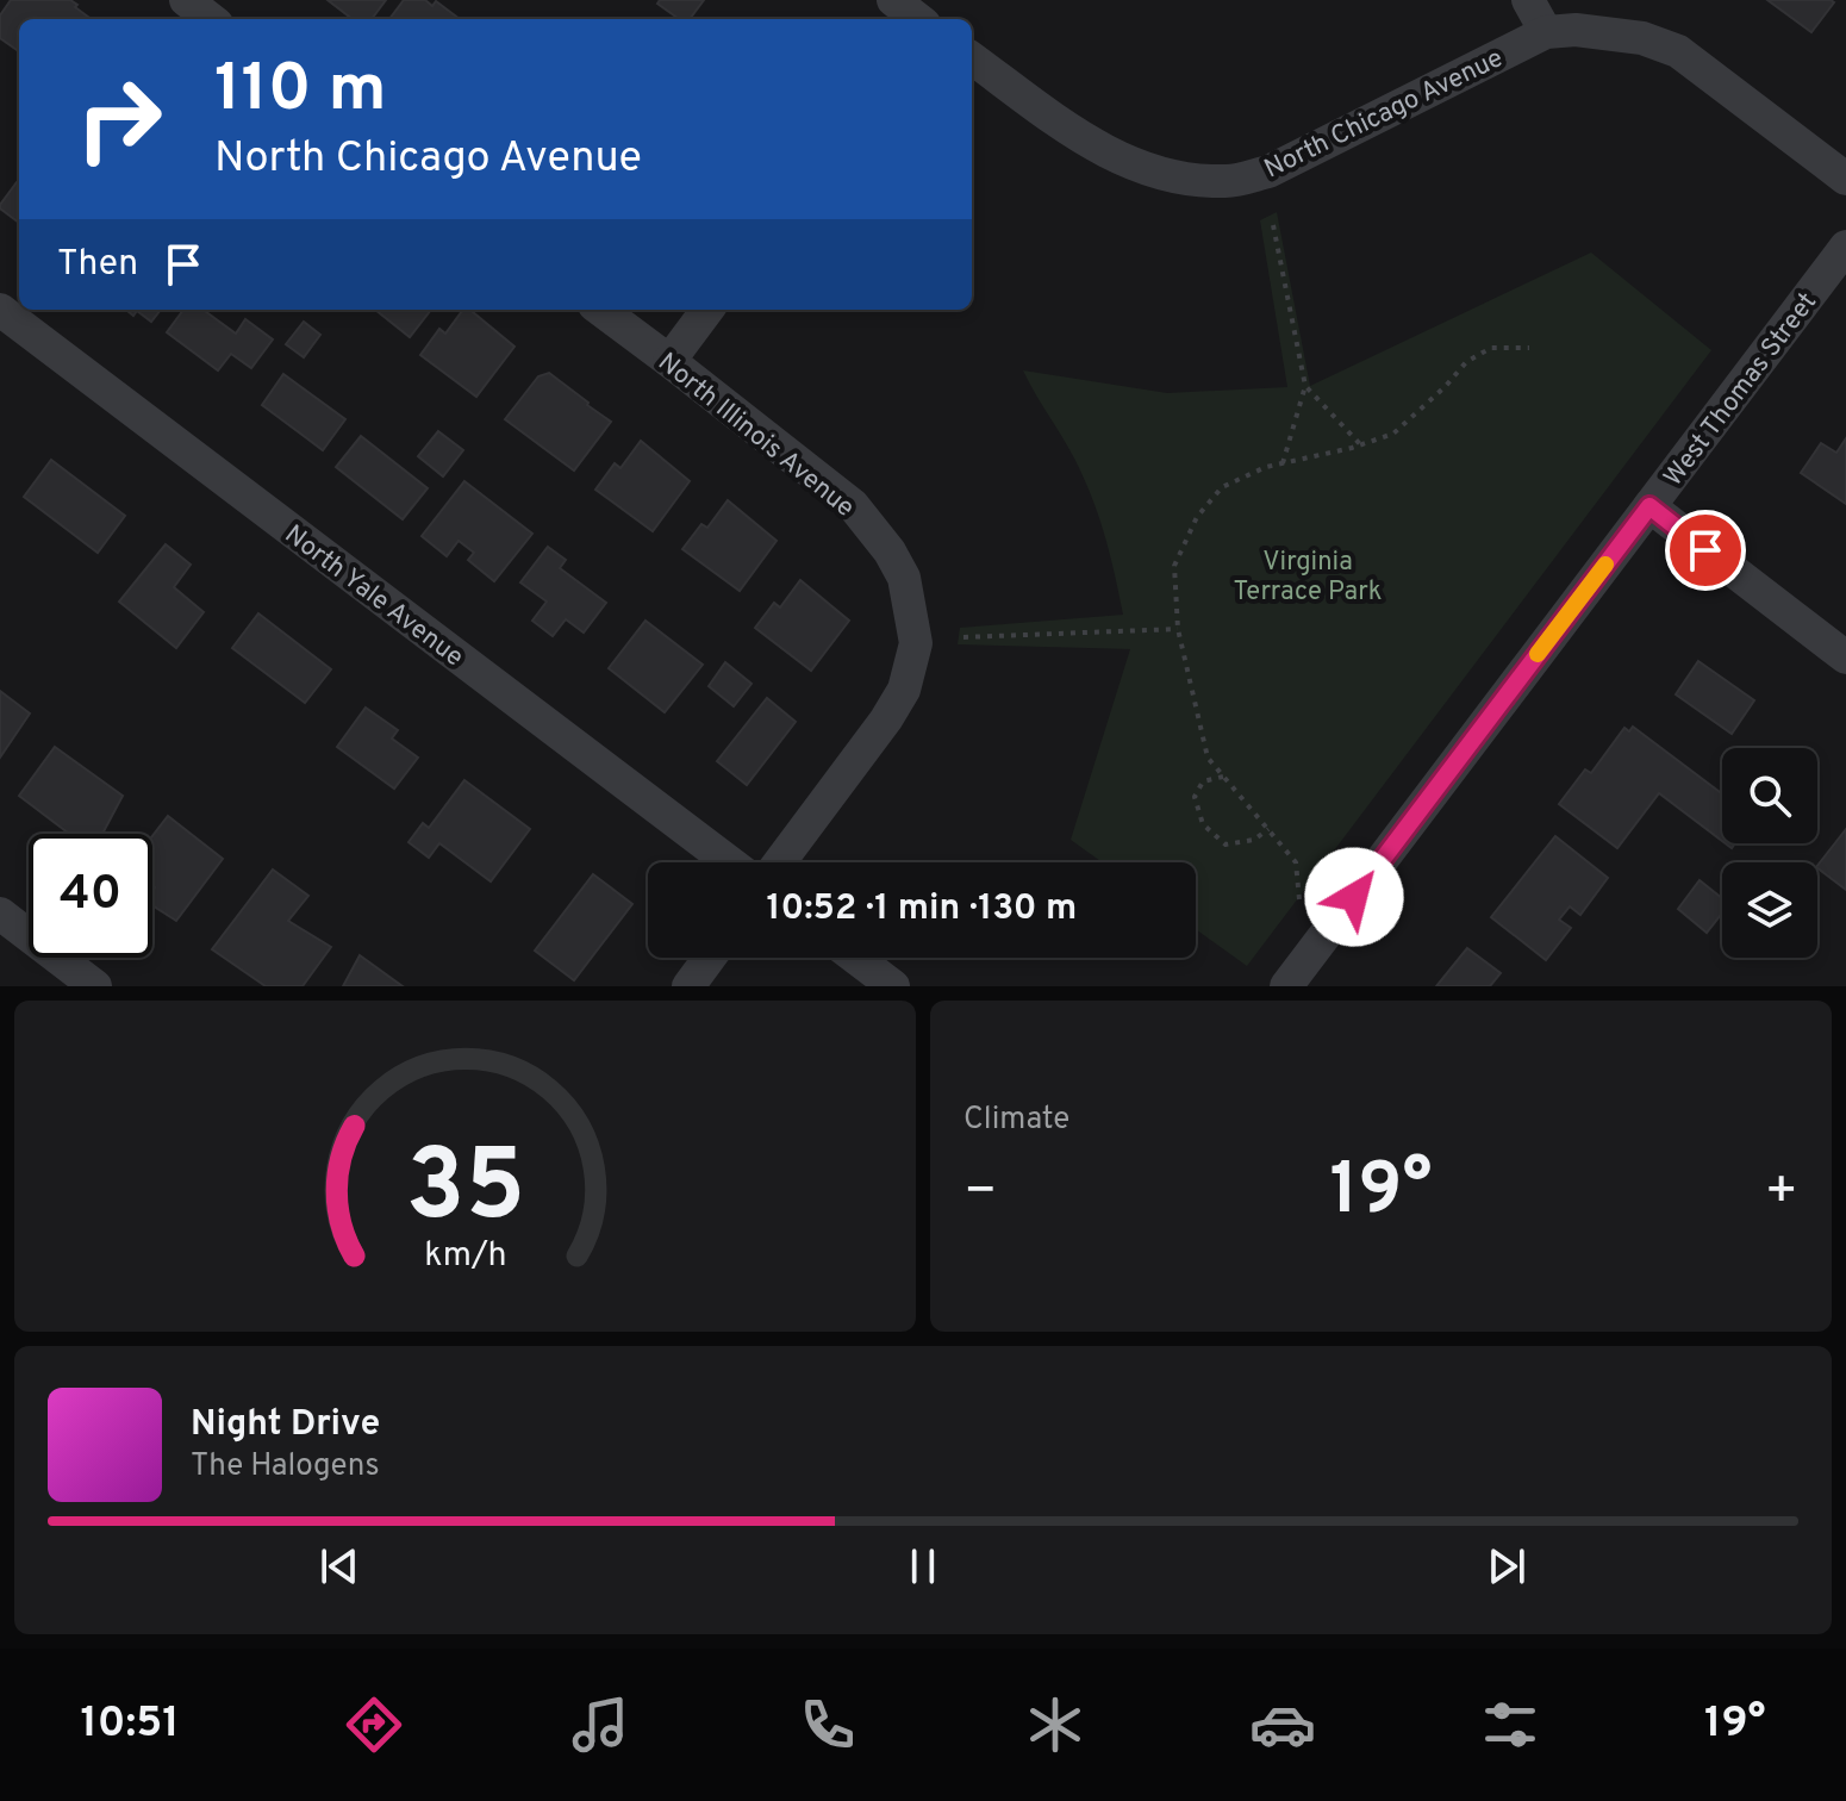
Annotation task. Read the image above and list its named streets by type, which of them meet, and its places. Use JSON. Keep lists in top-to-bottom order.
{
  "streets": {
    "street": [
      "North Chicago Avenue",
      "West Thomas Street",
      "North Illinois Avenue",
      "North Yale Avenue"
    ]
  },
  "parks": ["Virginia Terrace Park"],
  "page": {
    "turn": ["110 m", "North Chicago Avenue"],
    "then": "Then",
    "limit": "40",
    "trip": "10:52 · 1 min · 130 m",
    "tile": "Climate",
    "heat": ["−", "19°", "+"],
    "song": ["Night Drive", "The Halogens"],
    "tabs": ["10:51", "19°"],
    "gauge": ["35", "km/h"]
  }
}
